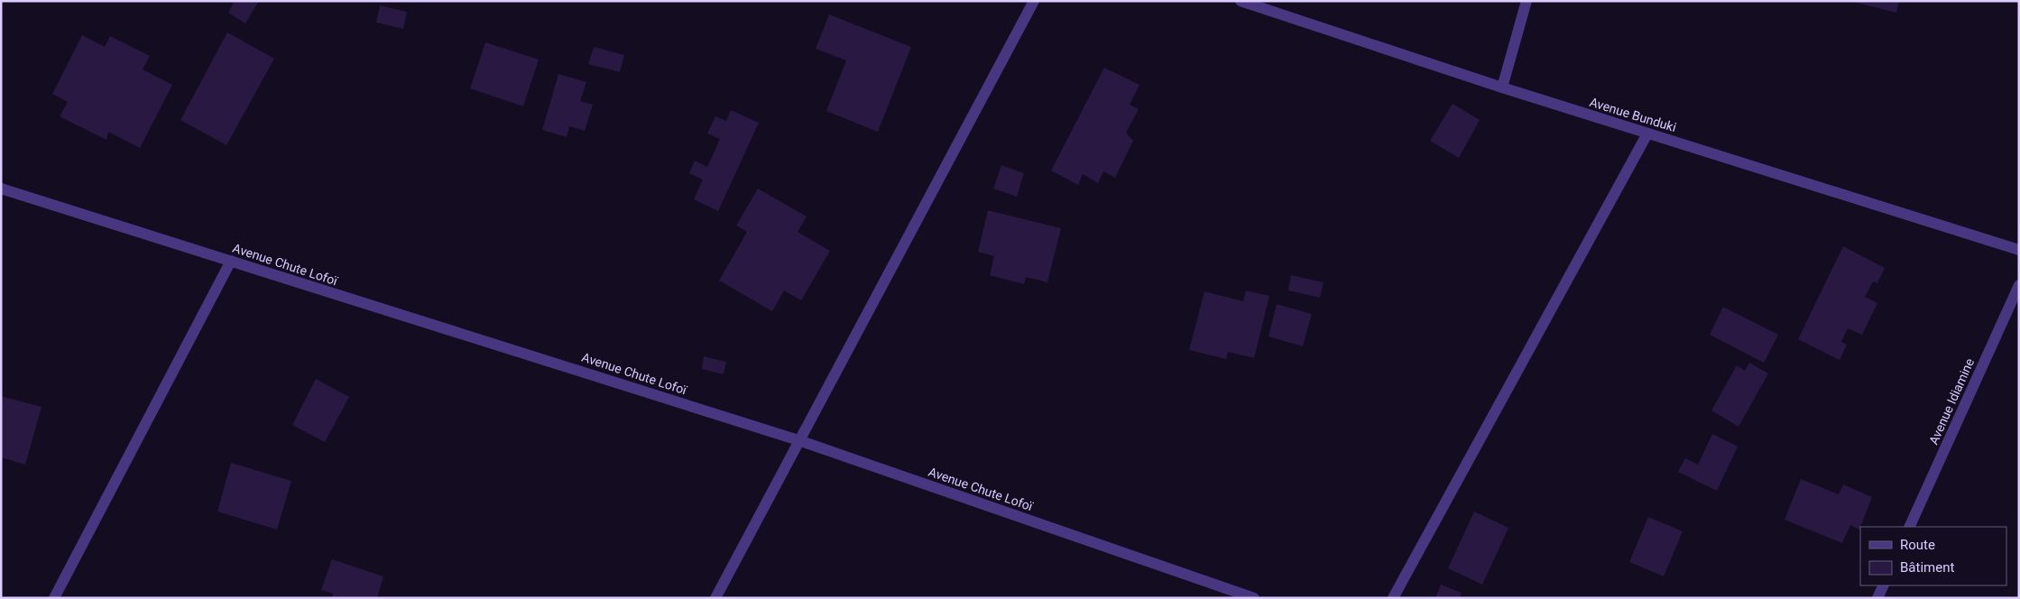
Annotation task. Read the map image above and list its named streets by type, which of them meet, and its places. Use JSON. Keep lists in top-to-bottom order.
{
  "streets": {
    "street": ["Avenue Bunduki", "Avenue Chute Lofoï", "Avenue Idiamine"]
  },
  "legend": ["Route", "Bâtiment"]
}
